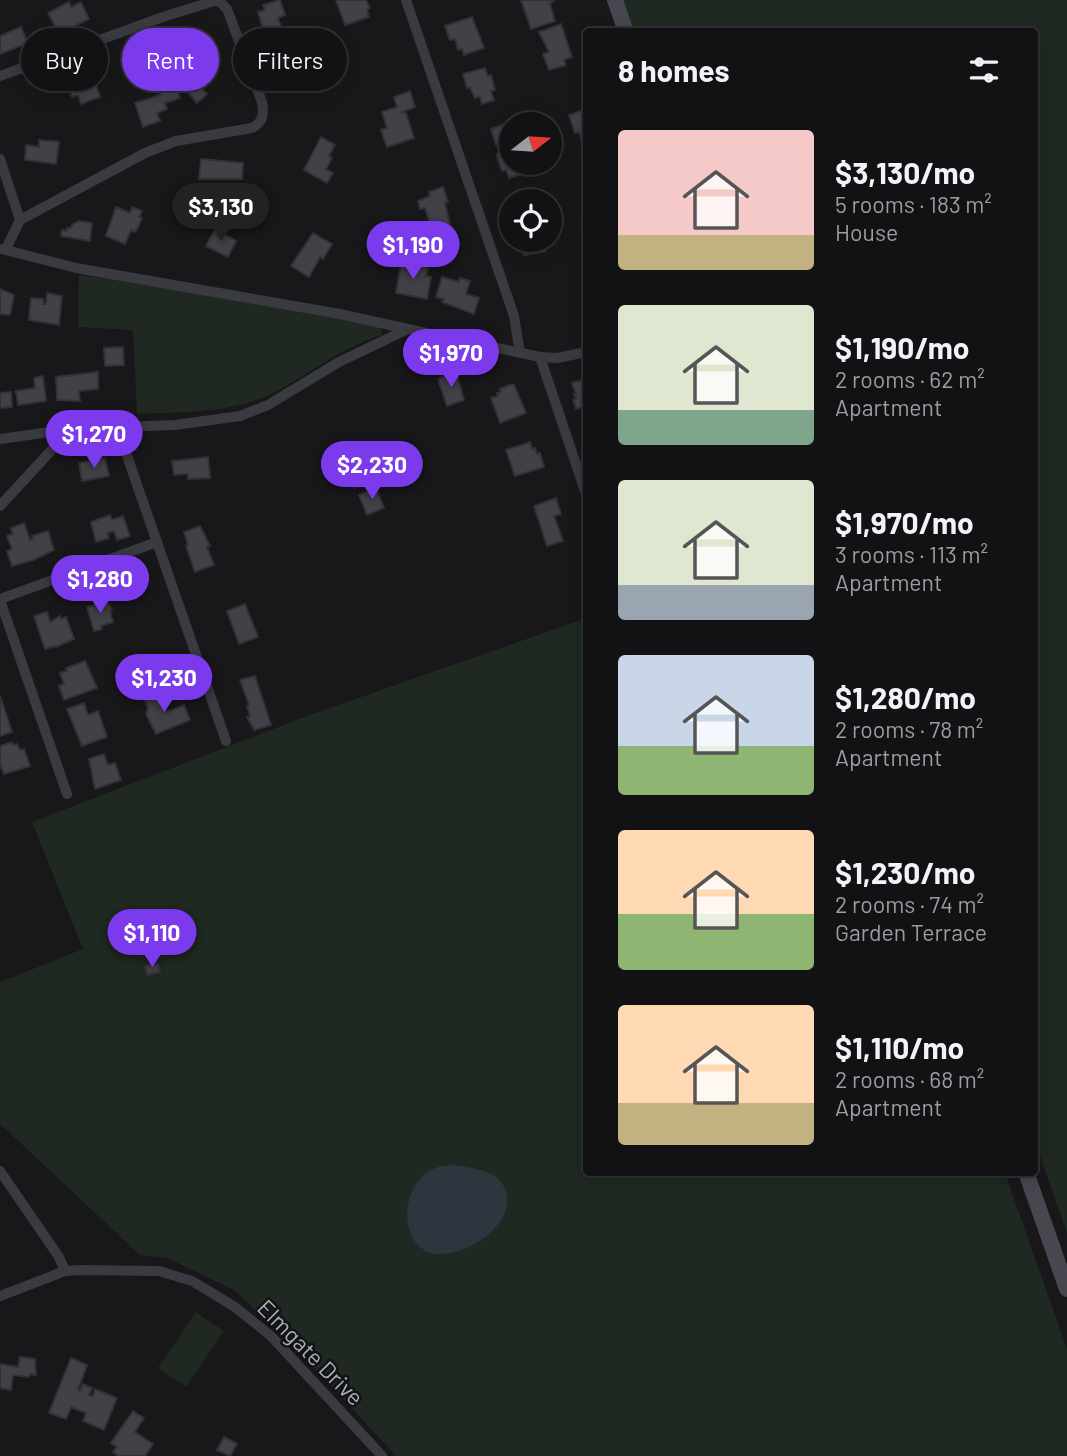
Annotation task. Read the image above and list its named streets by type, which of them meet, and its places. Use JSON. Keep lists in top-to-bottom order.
{
  "streets": {
    "street": ["Elmgate Drive"]
  },
  "north": "right",
  "page": {
    "chip": ["Buy", "Rent", "Filters"],
    "heading": "8 homes",
    "list": [
      {
        "name": "$3,130/mo",
        "note": "5 rooms · 183 m² · House"
      },
      {
        "name": "$1,190/mo",
        "note": "2 rooms · 62 m² · Apartment"
      },
      {
        "name": "$1,970/mo",
        "note": "3 rooms · 113 m² · Apartment"
      },
      {
        "name": "$1,280/mo",
        "note": "2 rooms · 78 m² · Apartment"
      },
      {
        "name": "$1,230/mo",
        "note": "2 rooms · 74 m² · Garden Terrace"
      },
      {
        "name": "$1,110/mo",
        "note": "2 rooms · 68 m² · Apartment"
      }
    ],
    "price": [
      "$3,130",
      "$1,190",
      "$1,970",
      "$1,270",
      "$2,230",
      "$1,280",
      "$1,230",
      "$1,110"
    ]
  }
}
